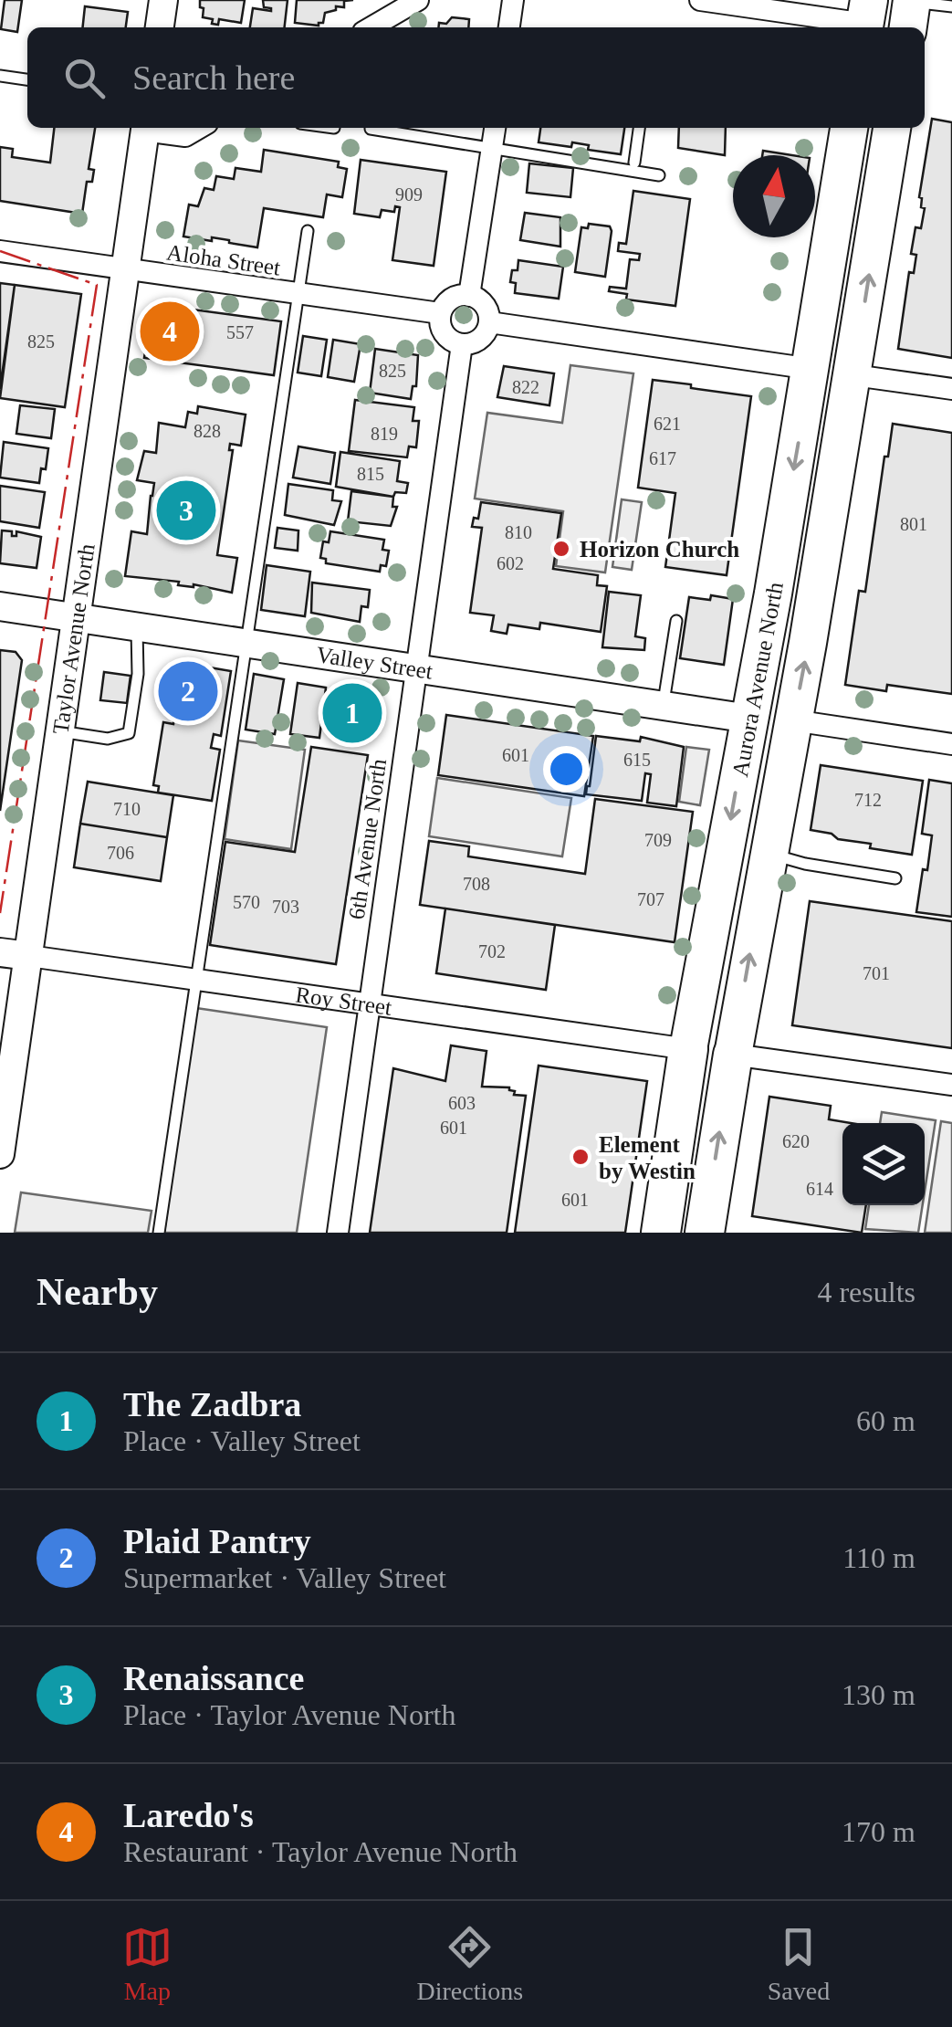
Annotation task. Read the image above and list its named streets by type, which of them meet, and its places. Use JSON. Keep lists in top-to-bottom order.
{
  "streets": {
    "highway": ["Aurora Avenue North"],
    "street": [
      "Aloha Street",
      "Taylor Avenue North",
      "Valley Street",
      "6th Avenue North",
      "Roy Street"
    ]
  },
  "crossings": [
    ["Aloha Street", "Taylor Avenue North"],
    ["Aloha Street", "6th Avenue North"],
    ["Taylor Avenue North", "Valley Street"],
    ["Taylor Avenue North", "Roy Street"],
    ["Valley Street", "Aurora Avenue North"],
    ["Valley Street", "6th Avenue North"],
    ["Aurora Avenue North", "Roy Street"],
    ["6th Avenue North", "Roy Street"]
  ],
  "places": ["Horizon Church", "Element by Westin"],
  "house_numbers": [
    "909",
    "557",
    "825",
    "825",
    "822",
    "621",
    "828",
    "819",
    "617",
    "815",
    "801",
    "810",
    "602",
    "601",
    "615",
    "712",
    "710",
    "709",
    "706",
    "708",
    "707",
    "570",
    "703",
    "702",
    "701",
    "603",
    "601",
    "620",
    "614",
    "601"
  ],
  "north": "top",
  "page": {
    "search": "Search here",
    "pins": [
      "4",
      "3",
      "2",
      "1"
    ],
    "heading": ["Nearby", "4 results"],
    "list": [
      {
        "mark": "1",
        "name": "The Zadbra",
        "note": "Place · Valley Street",
        "value": "60 m"
      },
      {
        "mark": "2",
        "name": "Plaid Pantry",
        "note": "Supermarket · Valley Street",
        "value": "110 m"
      },
      {
        "mark": "3",
        "name": "Renaissance",
        "note": "Place · Taylor Avenue North",
        "value": "130 m"
      },
      {
        "mark": "4",
        "name": "Laredo's",
        "note": "Restaurant · Taylor Avenue North",
        "value": "170 m"
      }
    ],
    "nav": ["Map", "Directions", "Saved"]
  }
}
